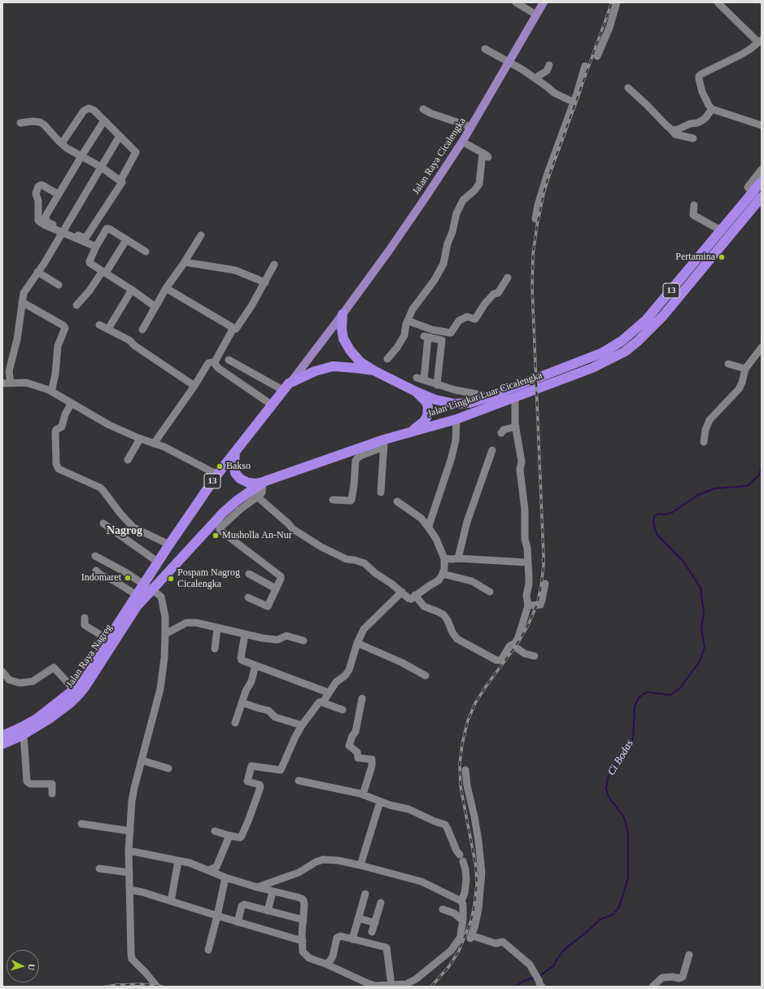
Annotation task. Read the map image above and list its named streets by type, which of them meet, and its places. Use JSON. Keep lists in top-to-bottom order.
{
  "streets": {
    "highway": ["13", "Jalan Lingkar Luar Cicalengka", "Jalan Raya Nagreg"],
    "main road": ["Jalan Raya Cicalengka"]
  },
  "crossings": [
    ["Jalan Raya Cicalengka", "13"],
    ["13", "Jalan Lingkar Luar Cicalengka"],
    ["13", "Jalan Raya Nagreg"],
    ["Jalan Lingkar Luar Cicalengka", "Jalan Raya Nagreg"]
  ],
  "districts": ["Nagrog"],
  "water": ["Ci Bodas"],
  "places": [
    "Pertamina",
    "Bakso",
    "Musholla An-Nur",
    "Indomaret",
    "Pospam Nagrog Cicalengka"
  ],
  "north": "right"
}
